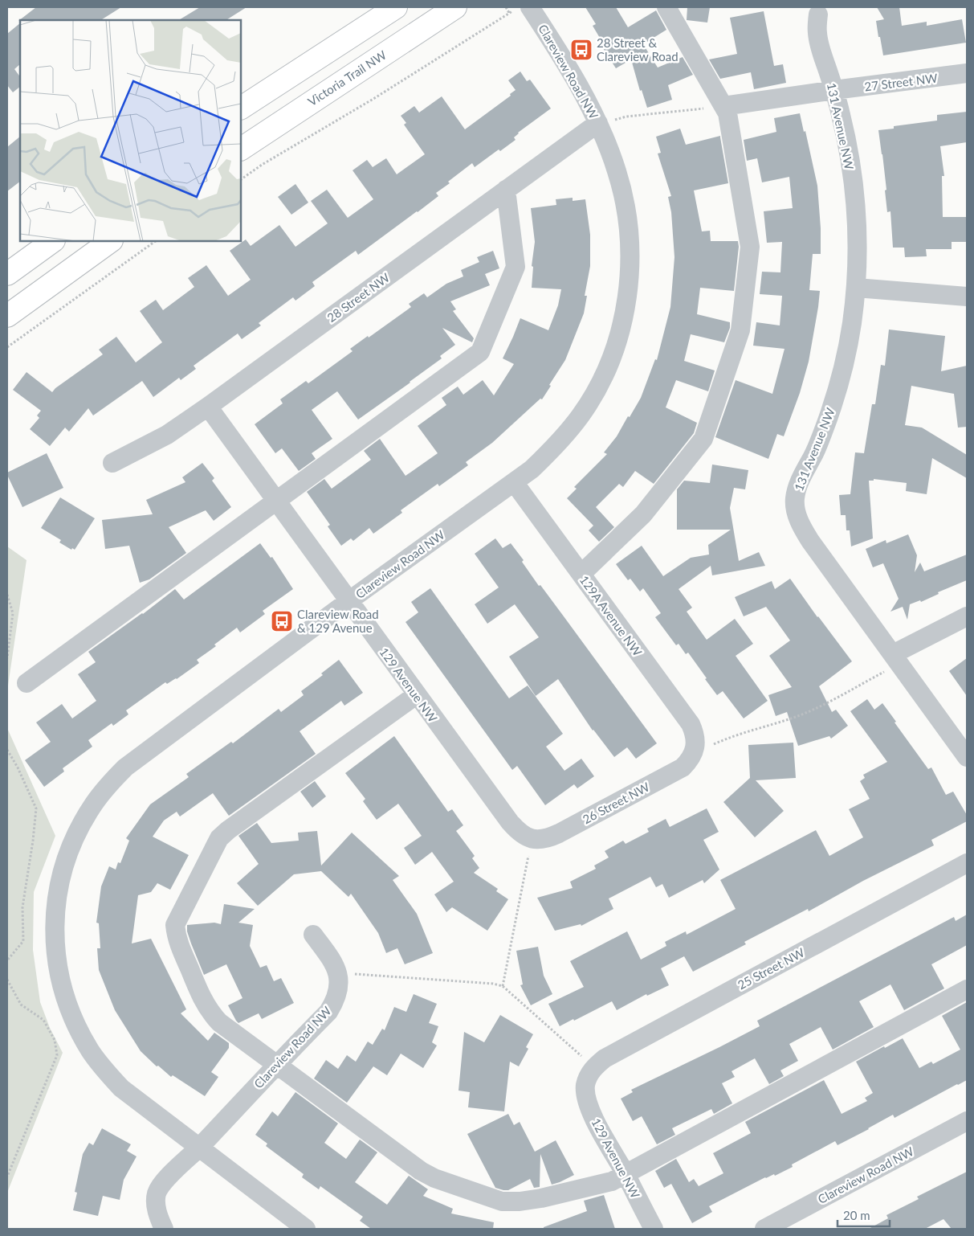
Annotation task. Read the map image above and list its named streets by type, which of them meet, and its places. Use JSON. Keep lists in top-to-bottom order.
{
  "streets": {
    "main road": ["Victoria Trail NW"],
    "street": [
      "Clareview Road NW",
      "27 Street NW",
      "131 Avenue NW",
      "28 Street NW",
      "129A Avenue NW",
      "129 Avenue NW",
      "26 Street NW",
      "25 Street NW"
    ]
  },
  "crossings": [
    ["Clareview Road NW", "28 Street NW"],
    ["Clareview Road NW", "129A Avenue NW"],
    ["Clareview Road NW", "129 Avenue NW"],
    ["27 Street NW", "131 Avenue NW"],
    ["28 Street NW", "129 Avenue NW"],
    ["129A Avenue NW", "26 Street NW"],
    ["129 Avenue NW", "26 Street NW"],
    ["129 Avenue NW", "25 Street NW"]
  ],
  "places": {
    "bus stop": ["28 Street & Clareview Road", "Clareview Road & 129 Avenue"]
  },
  "scale_bar": "20 m"
}
